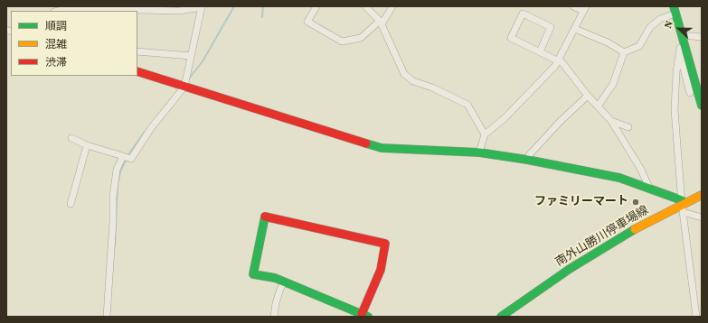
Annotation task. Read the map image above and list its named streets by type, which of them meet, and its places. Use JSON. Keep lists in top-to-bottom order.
{
  "streets": {
    "street": ["南外山勝川停車場線"]
  },
  "places": ["ファミリーマート"],
  "legend": ["順調", "混雑", "渋滞"],
  "north": "left"
}
